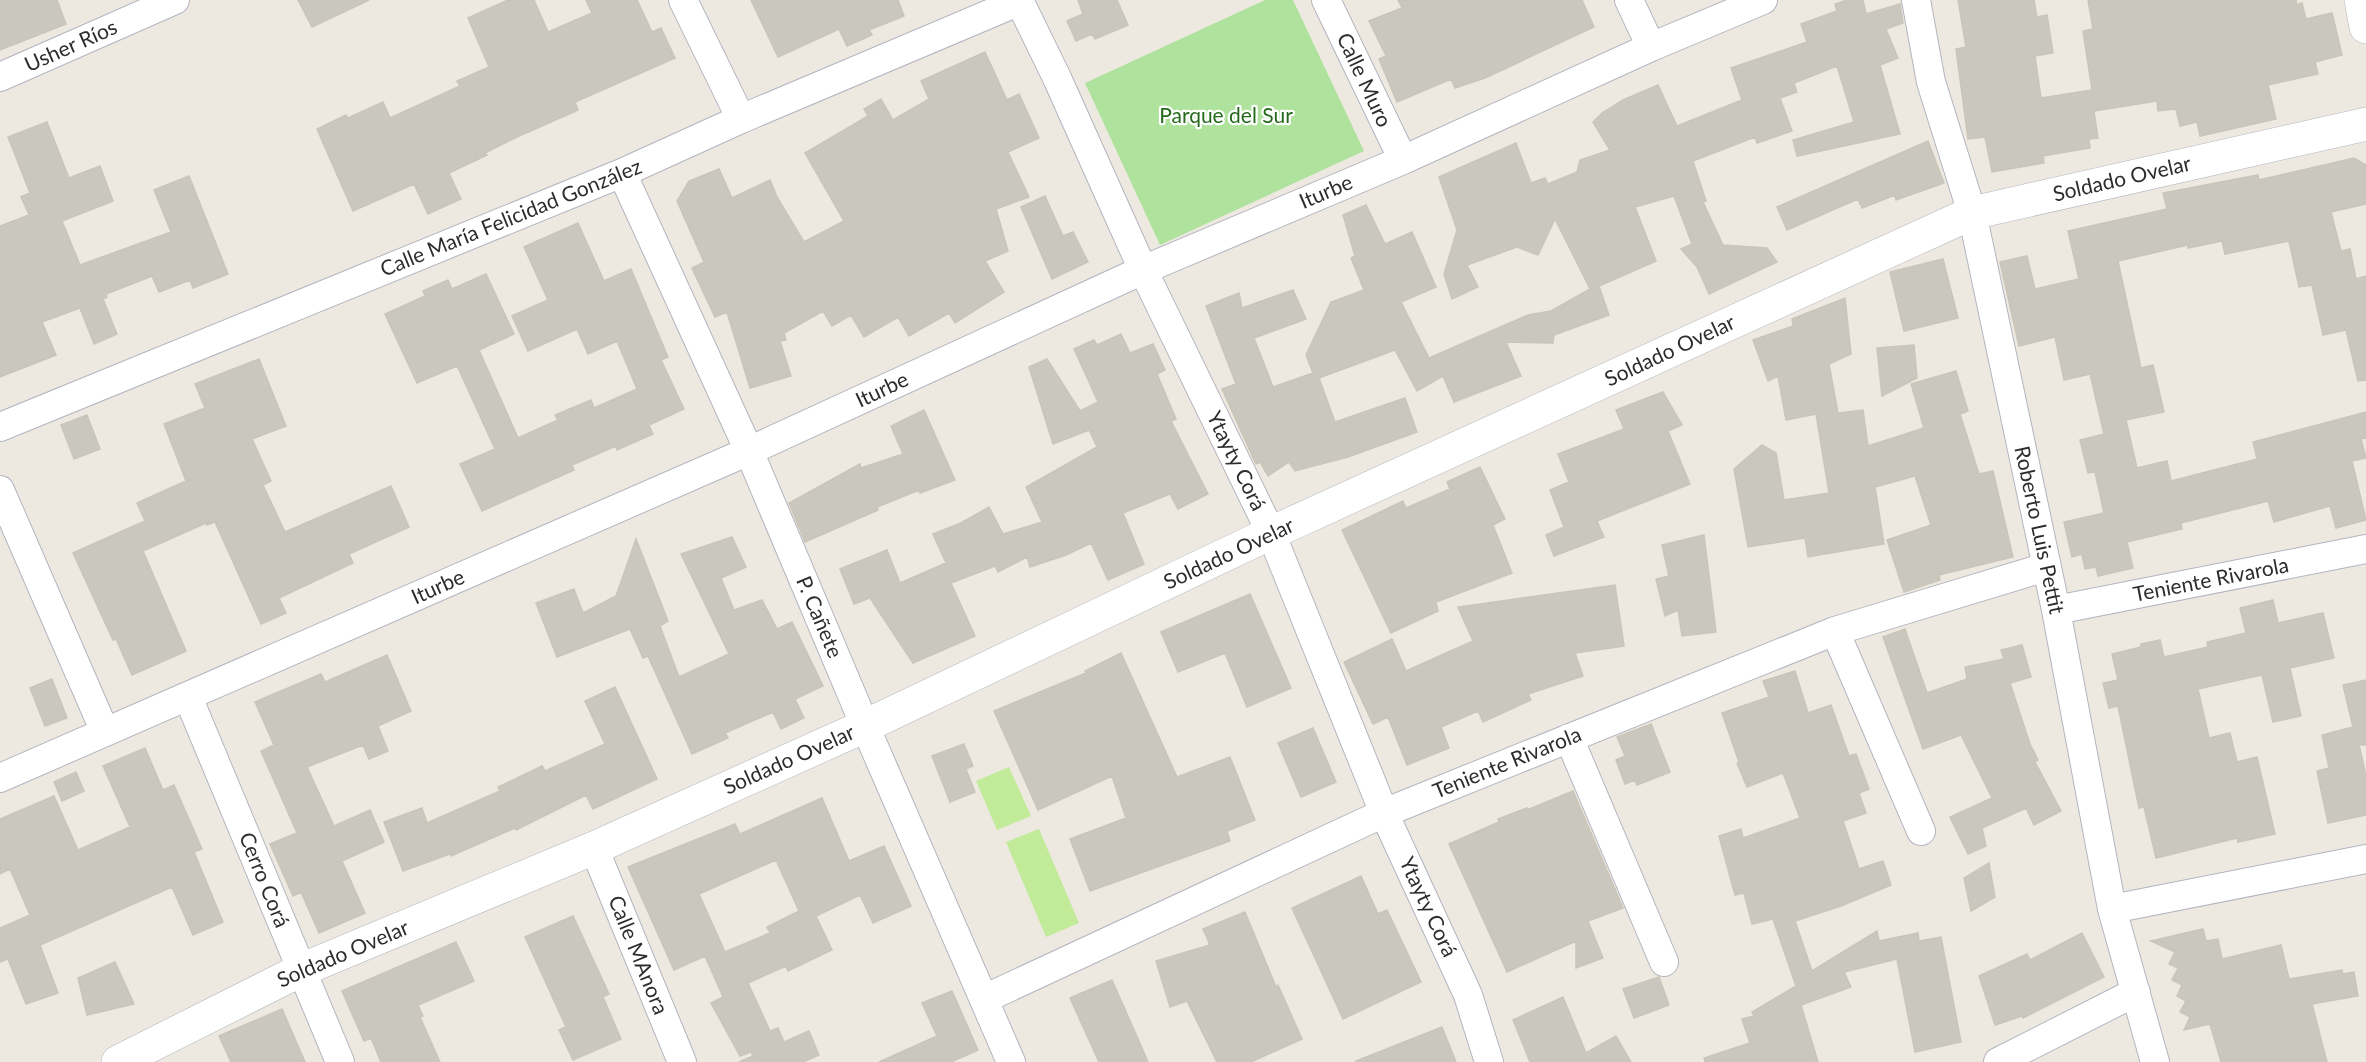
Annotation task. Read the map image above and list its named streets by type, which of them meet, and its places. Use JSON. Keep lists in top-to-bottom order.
{
  "streets": {
    "main road": ["Soldado Ovelar"],
    "street": [
      "Usher Ríos",
      "Calle Muro",
      "Iturbe",
      "Calle María Felicidad González",
      "Ytayty Corá",
      "Roberto Luis Pettit",
      "Teniente Rivarola",
      "P. Cañete",
      "Cerro Corá",
      "Calle MAnora"
    ]
  },
  "crossings": [
    ["Calle Muro", "Iturbe"],
    ["Soldado Ovelar", "Ytayty Corá"],
    ["Soldado Ovelar", "Roberto Luis Pettit"],
    ["Soldado Ovelar", "P. Cañete"],
    ["Soldado Ovelar", "Cerro Corá"],
    ["Soldado Ovelar", "Calle MAnora"],
    ["Iturbe", "Ytayty Corá"],
    ["Iturbe", "P. Cañete"],
    ["Iturbe", "Cerro Corá"],
    ["Calle María Felicidad González", "Ytayty Corá"],
    ["Calle María Felicidad González", "P. Cañete"],
    ["Ytayty Corá", "Teniente Rivarola"],
    ["Roberto Luis Pettit", "Teniente Rivarola"],
    ["Teniente Rivarola", "P. Cañete"]
  ],
  "parks": ["Parque del Sur"]
}
